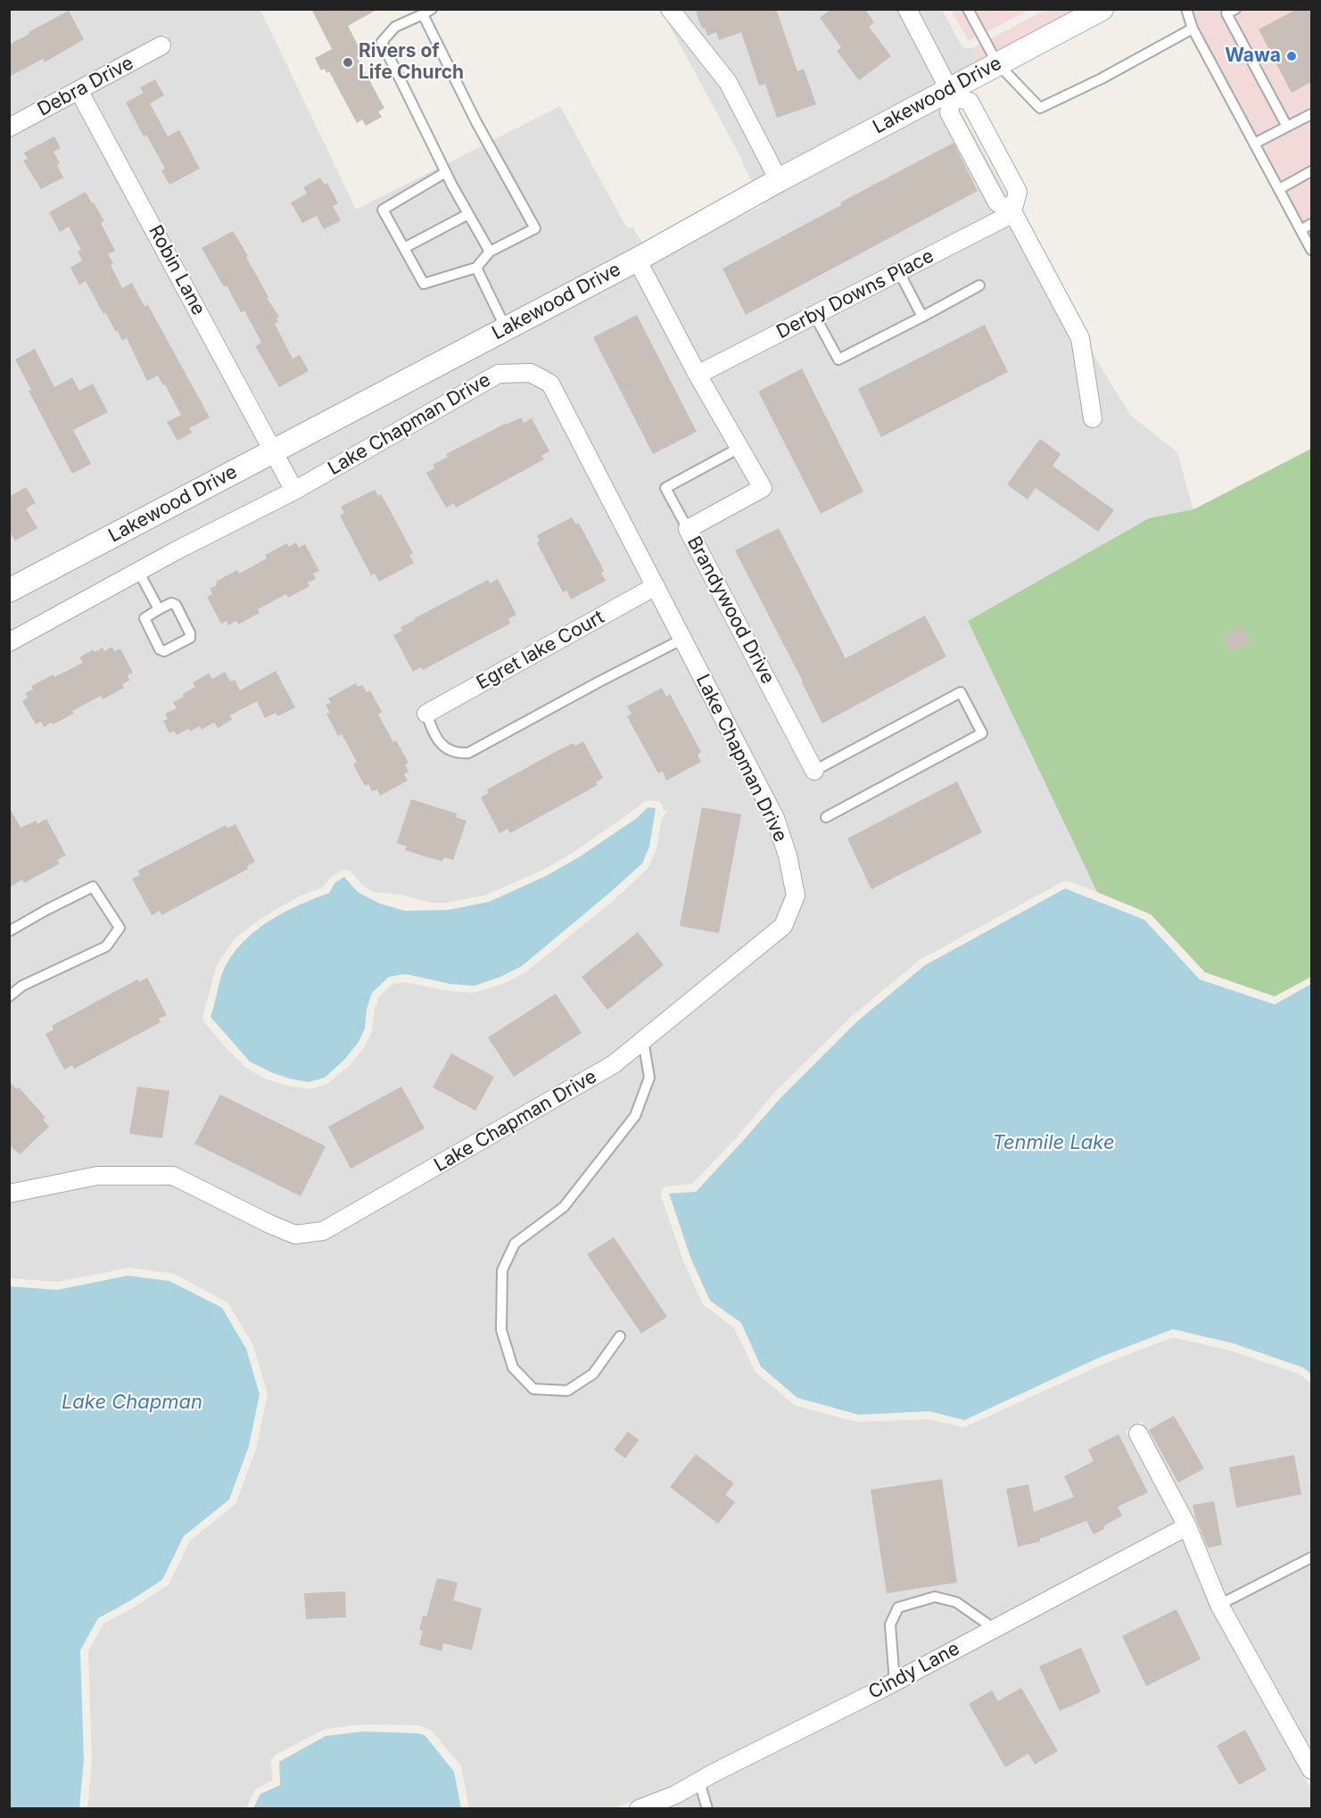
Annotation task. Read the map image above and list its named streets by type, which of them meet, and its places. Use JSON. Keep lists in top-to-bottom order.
{
  "streets": {
    "street": [
      "Debra Drive",
      "Lakewood Drive",
      "Robin Lane",
      "Derby Downs Place",
      "Lake Chapman Drive",
      "Brandywood Drive",
      "Egret lake Court",
      "Cindy Lane"
    ]
  },
  "crossings": [
    ["Debra Drive", "Robin Lane"],
    ["Lakewood Drive", "Robin Lane"],
    ["Lakewood Drive", "Brandywood Drive"],
    ["Robin Lane", "Lake Chapman Drive"],
    ["Derby Downs Place", "Brandywood Drive"],
    ["Lake Chapman Drive", "Egret lake Court"]
  ],
  "water": ["Tenmile Lake", "Lake Chapman"],
  "places": ["Wawa", "Rivers of Life Church"]
}
